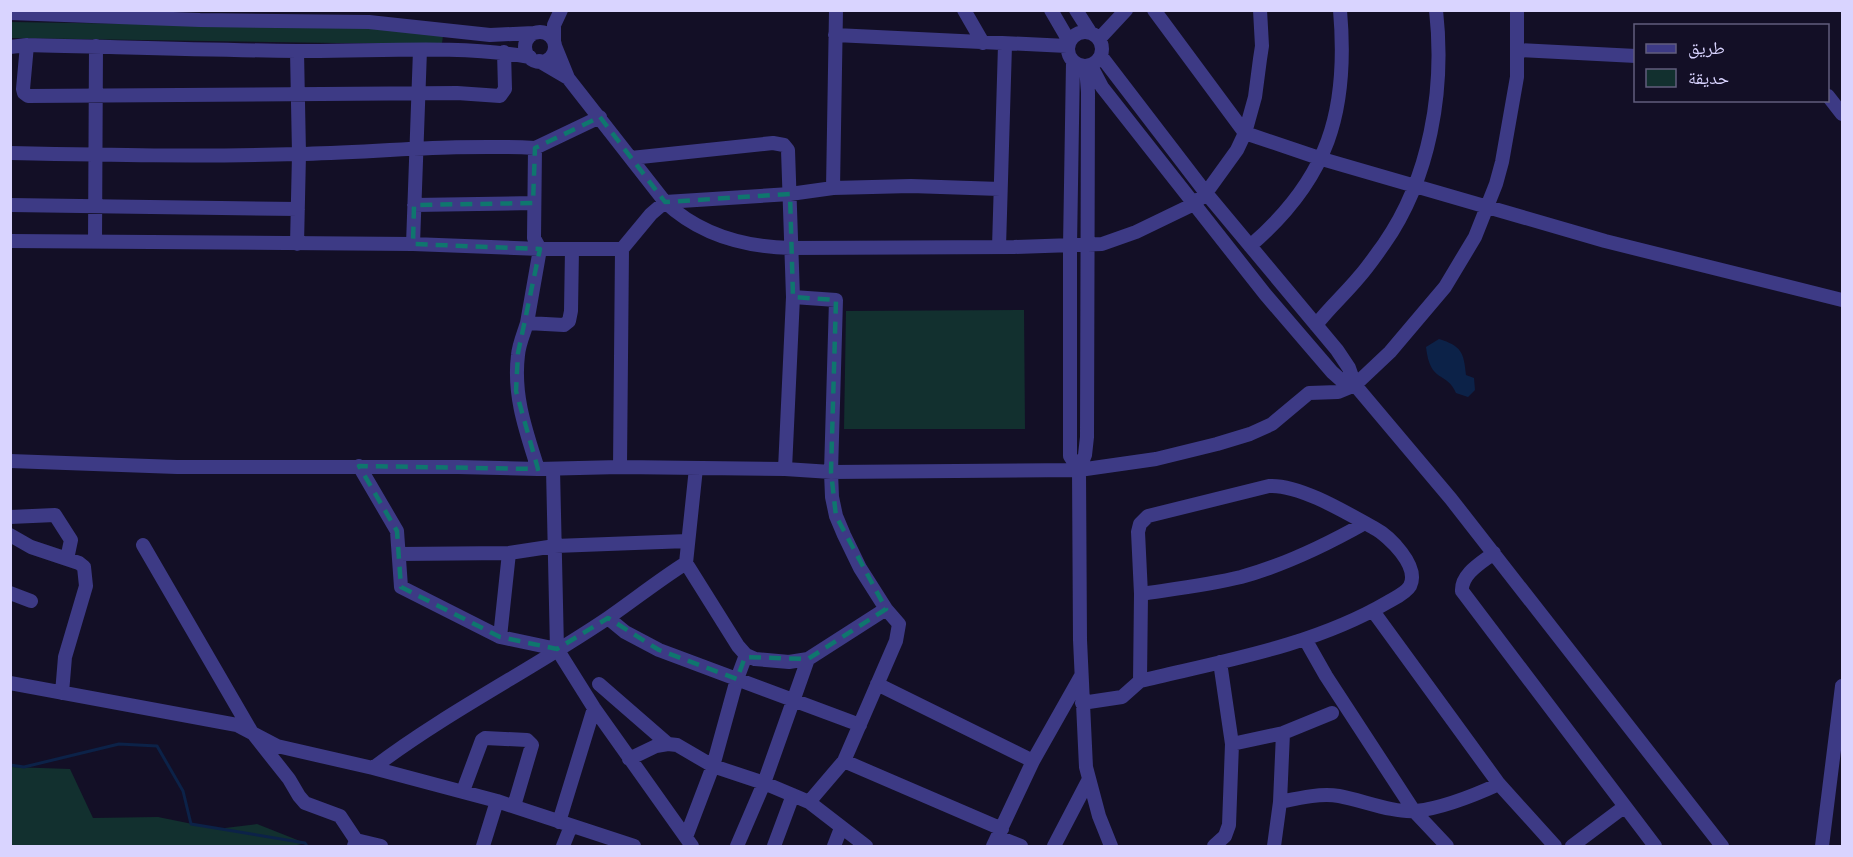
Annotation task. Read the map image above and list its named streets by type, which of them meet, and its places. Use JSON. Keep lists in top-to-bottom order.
{
  "legend": ["طريق", "حديقة"]
}
